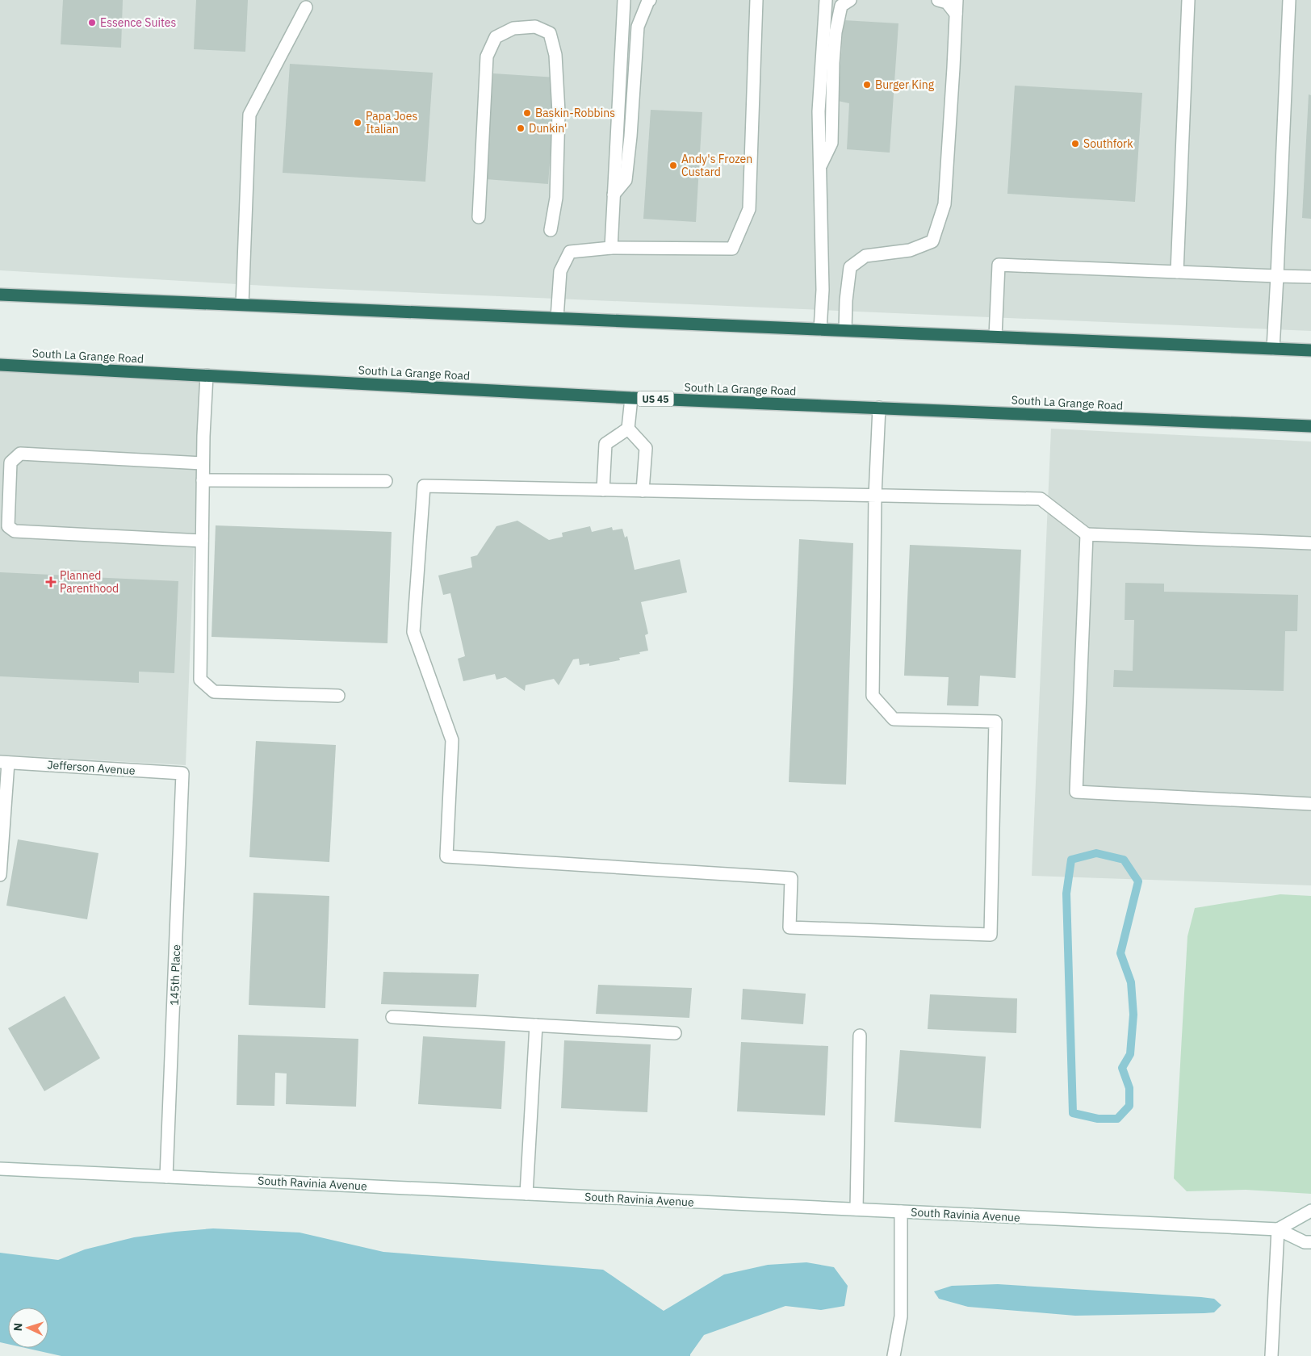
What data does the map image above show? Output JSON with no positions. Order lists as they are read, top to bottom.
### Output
{
  "streets": {
    "highway": ["South La Grange Road", "US 45"],
    "street": ["Jefferson Avenue", "145th Place", "South Ravinia Avenue"]
  },
  "crossings": [
    ["Jefferson Avenue", "145th Place"],
    ["145th Place", "South Ravinia Avenue"]
  ],
  "places": {
    "other": [
      "Essence Suites",
      "Burger King",
      "Baskin-Robbins",
      "Papa Joes Italian",
      "Dunkin'",
      "Southfork",
      "Andy's Frozen Custard"
    ],
    "health": ["Planned Parenthood"]
  },
  "north": "left"
}
